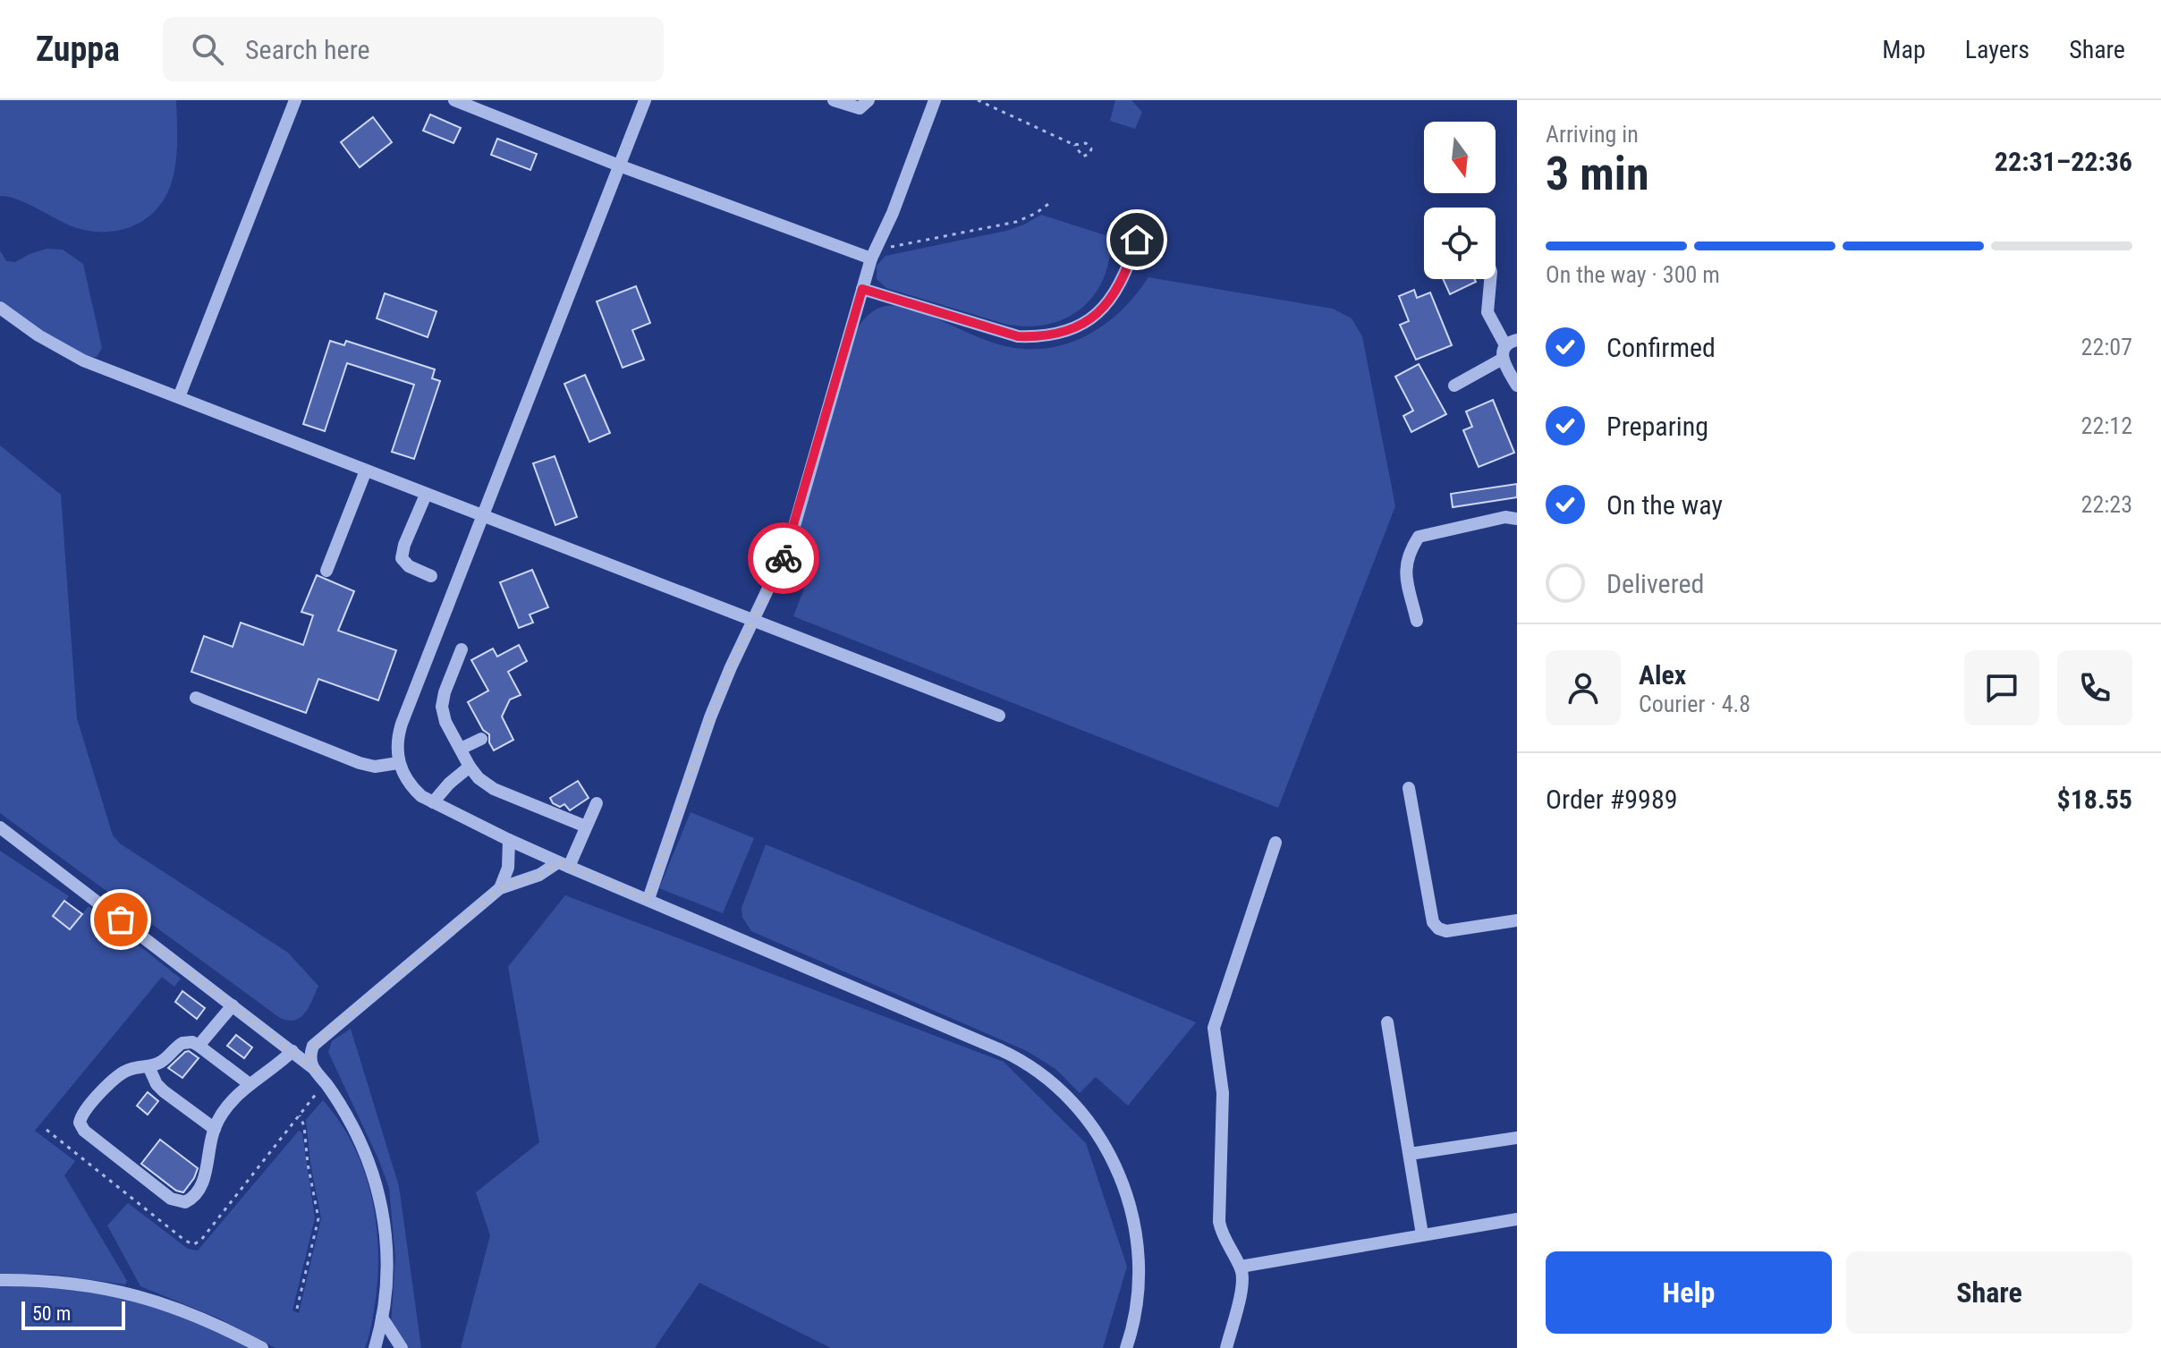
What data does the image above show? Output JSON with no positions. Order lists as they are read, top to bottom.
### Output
{
  "scale_bar": "50 m",
  "north": "bottom",
  "page": {
    "header": "Zuppa",
    "search": "Search here",
    "nav": ["Map", "Layers", "Share"],
    "heading": ["3 min", "Arriving in", "22:31–22:36"],
    "panel": [
      "Alex",
      "Courier · 4.8",
      "Order #9989",
      "$18.55"
    ],
    "bar": "On the way · 300 m",
    "list": [
      ["Confirmed", "22:07"],
      ["Preparing", "22:12"],
      ["On the way", "22:23"],
      "Delivered"
    ],
    "buttons": ["Help", "Share"],
    "scale": "50 m"
  }
}
